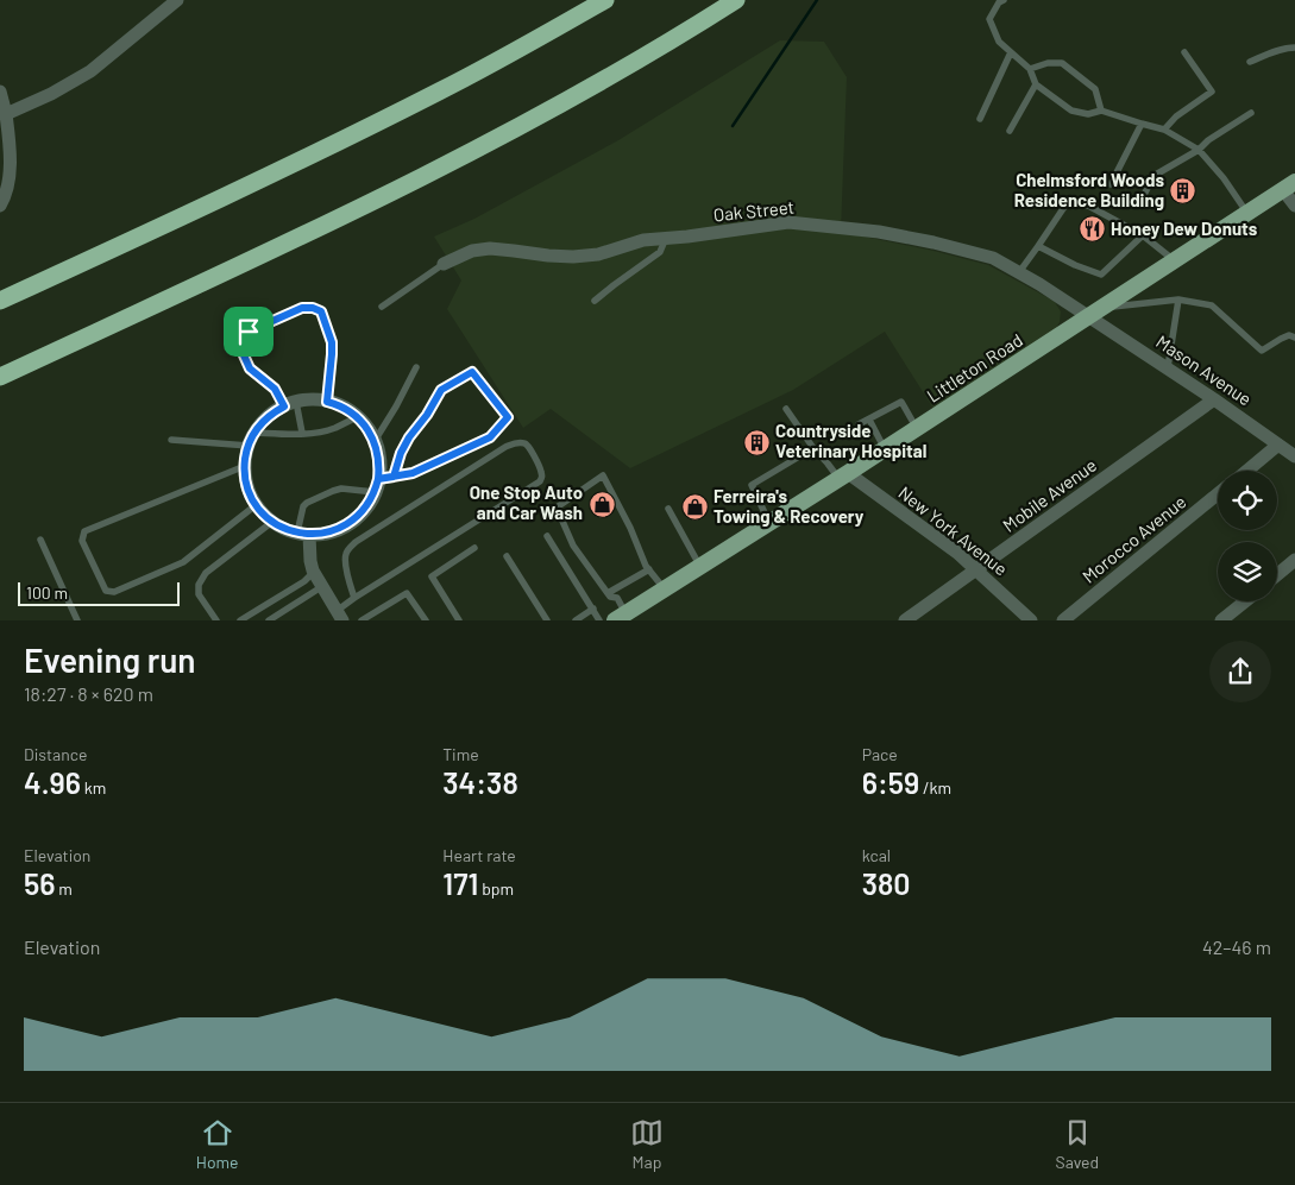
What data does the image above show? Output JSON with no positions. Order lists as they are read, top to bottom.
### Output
{
  "streets": {
    "main road": ["Littleton Road"],
    "street": [
      "Oak Street",
      "Mason Avenue",
      "Mobile Avenue",
      "New York Avenue",
      "Morocco Avenue"
    ]
  },
  "crossings": [
    ["Oak Street", "Littleton Road"],
    ["Oak Street", "Mason Avenue"],
    ["Littleton Road", "Mason Avenue"],
    ["Littleton Road", "New York Avenue"],
    ["Mason Avenue", "Mobile Avenue"],
    ["Mobile Avenue", "New York Avenue"]
  ],
  "places": {
    "building": ["Chelmsford Woods Residence Building", "Countryside Veterinary Hospital"],
    "restaurant": ["Honey Dew Donuts"],
    "shop": ["One Stop Auto and Car Wash", "Ferreira's Towing & Recovery"]
  },
  "scale_bar": "100 m",
  "page": {
    "scale": "100 m",
    "heading": ["Evening run", "18:27 · 8 × 620 m"],
    "stats": [
      ["Distance", "4.96 km"],
      ["Time", "34:38"],
      ["Pace", "6:59 /km"],
      ["Elevation", "56 m"],
      ["Heart rate", "171 bpm"],
      ["kcal", "380"]
    ],
    "chart": ["Elevation", "42–46 m"],
    "tabs": ["Home", "Map", "Saved"]
  }
}
